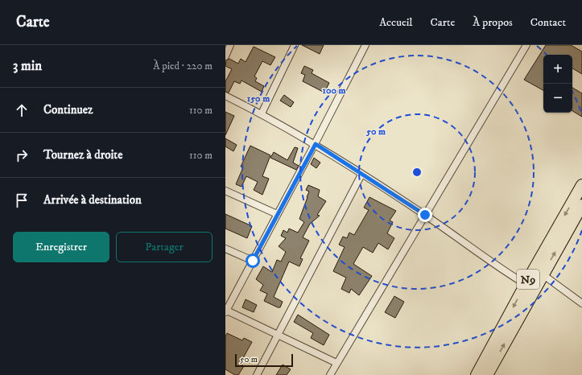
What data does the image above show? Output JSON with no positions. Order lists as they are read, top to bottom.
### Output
{
  "streets": {
    "highway": ["N9"]
  },
  "scale_bar": "50 m",
  "page": {
    "header": "Carte",
    "nav": [
      "Accueil",
      "Carte",
      "À propos",
      "Contact"
    ],
    "heading": ["3 min", "À pied · 220 m"],
    "map_buttons": ["+", "−"],
    "list": [
      ["Continuez", "110 m"],
      ["Tournez à droite", "110 m"],
      "Arrivée à destination"
    ],
    "buttons": ["Enregistrer", "Partager"],
    "scale": "50 m"
  },
  "rings": ["100 m", "150 m", "50 m"]
}
